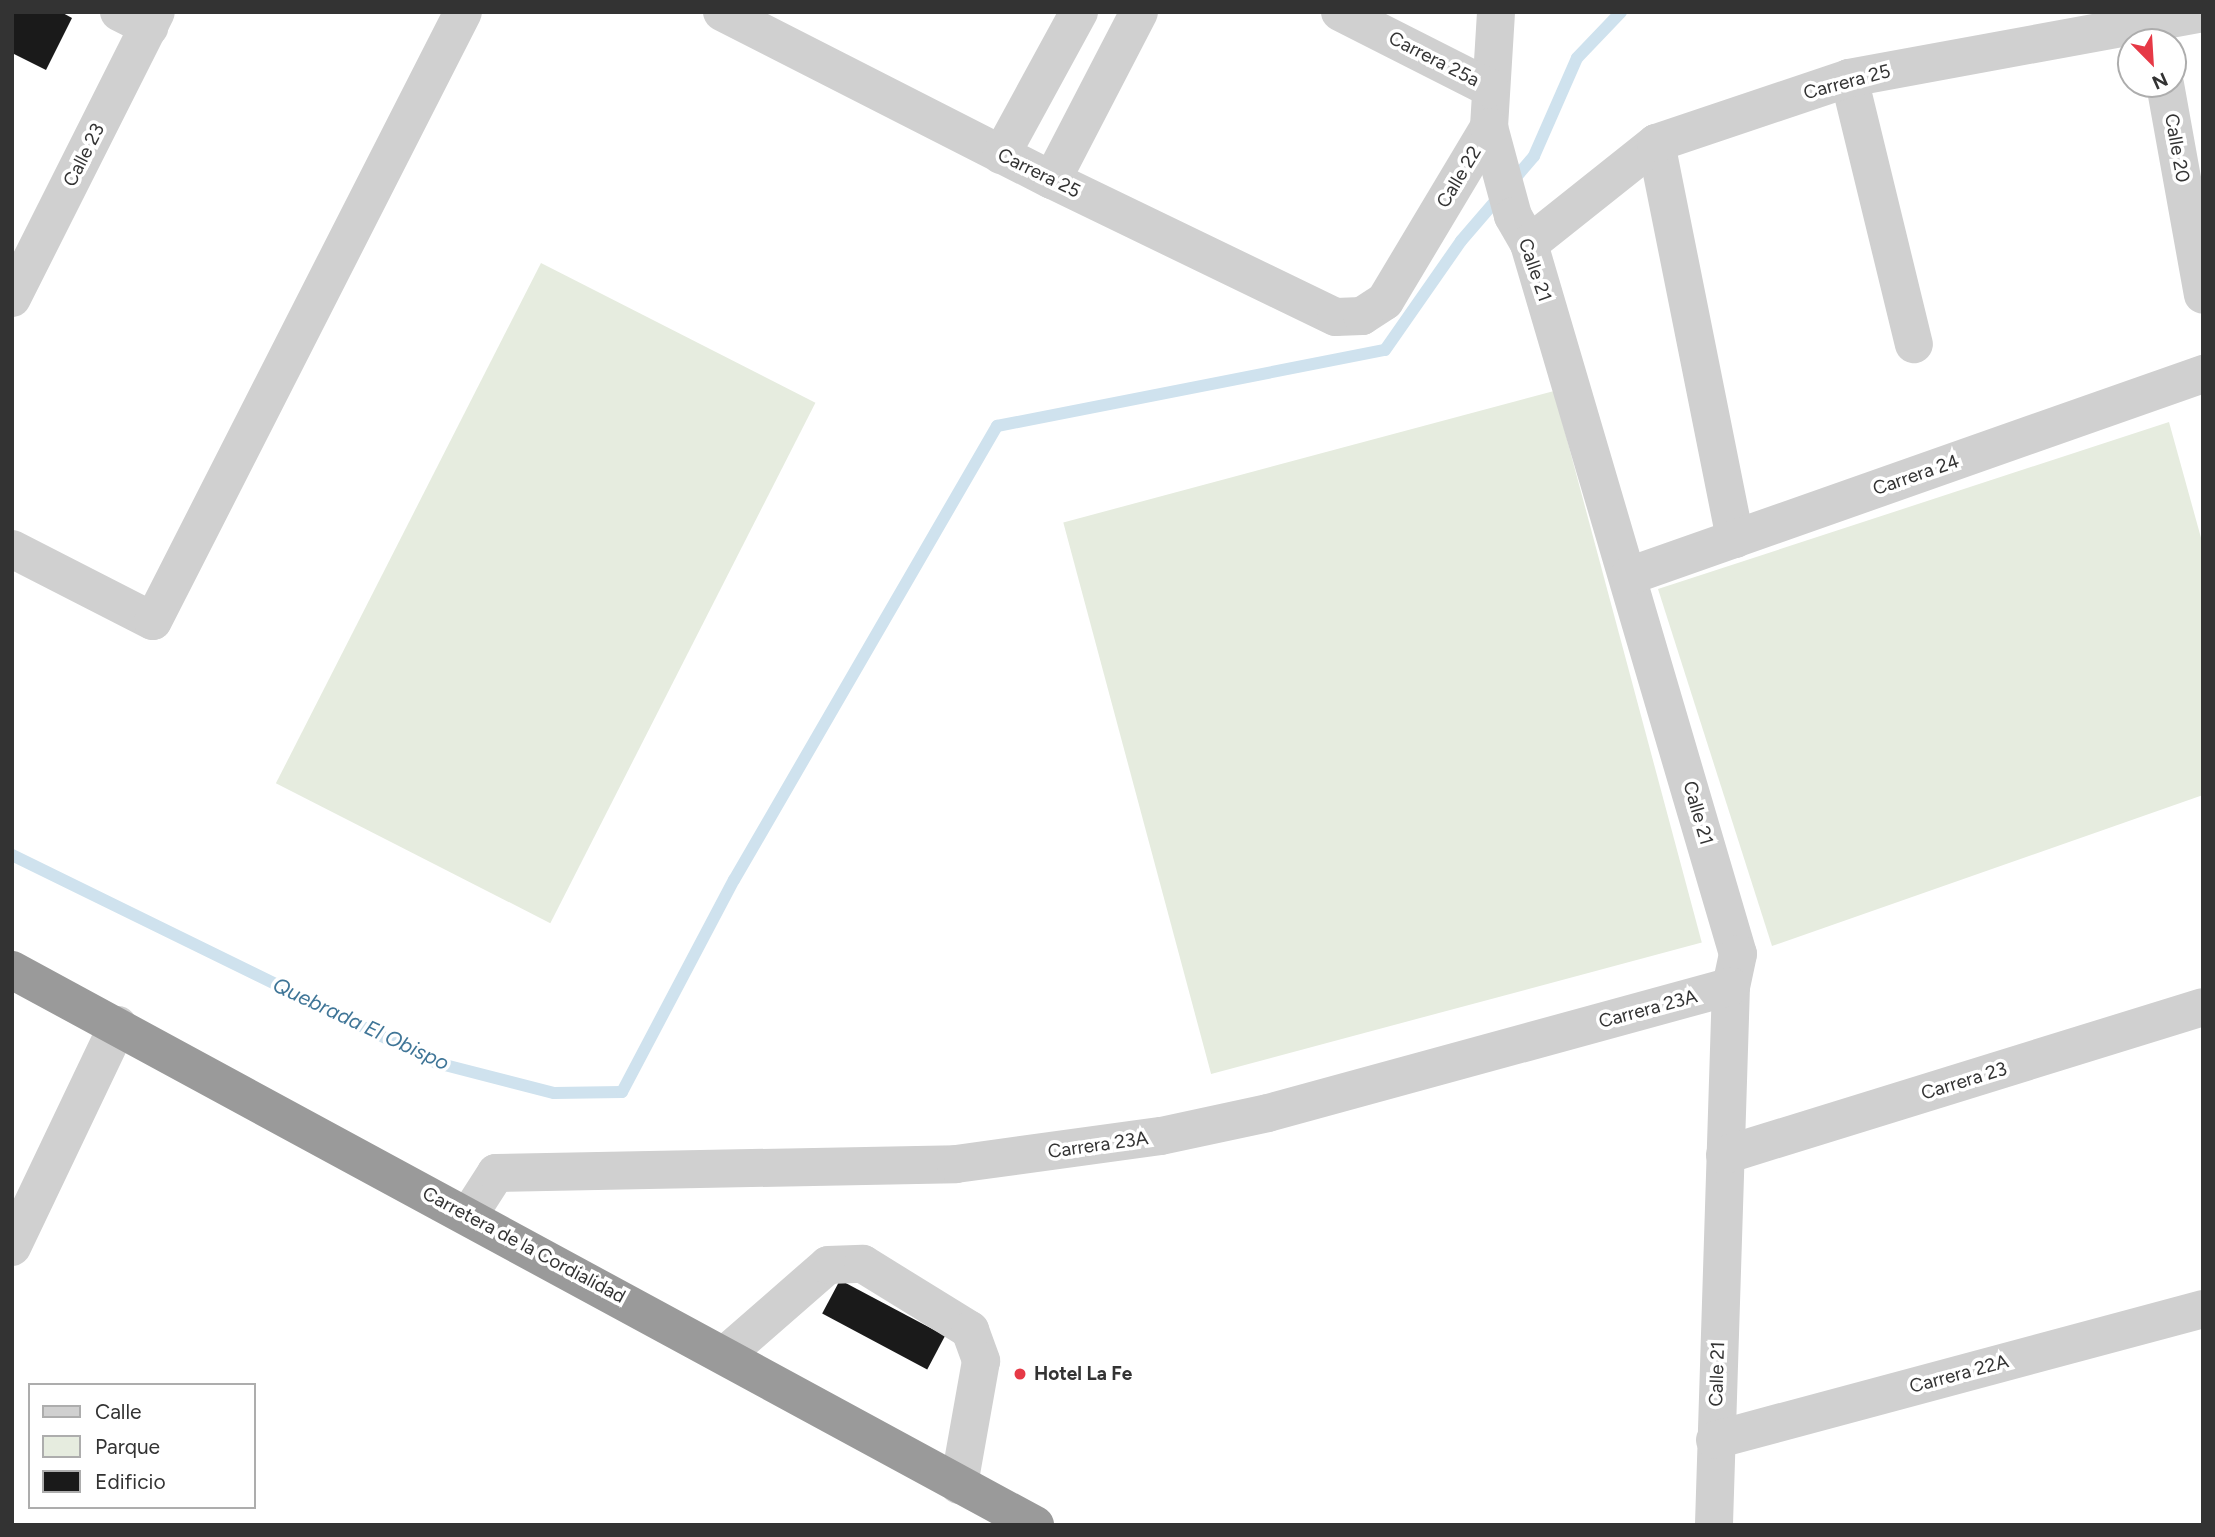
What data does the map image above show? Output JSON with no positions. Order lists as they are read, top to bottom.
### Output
{
  "streets": {
    "highway": ["Carretera de la Cordialidad"],
    "street": [
      "Carrera 25a",
      "Carrera 25",
      "Calle 20",
      "Calle 23",
      "Calle 22",
      "Calle 21",
      "Carrera 24",
      "Carrera 23A",
      "Carrera 23",
      "Carrera 22A"
    ]
  },
  "crossings": [
    ["Carrera 25a", "Calle 22"],
    ["Carrera 25", "Calle 22"],
    ["Carrera 25", "Calle 21"],
    ["Calle 22", "Calle 21"],
    ["Calle 21", "Carrera 24"],
    ["Calle 21", "Carrera 23A"],
    ["Calle 21", "Carrera 23"],
    ["Calle 21", "Carrera 22A"],
    ["Carrera 23A", "Carretera de la Cordialidad"]
  ],
  "water": ["Quebrada El Obispo"],
  "places": ["Hotel La Fe"],
  "legend": ["Calle", "Parque", "Edificio"],
  "north": "bottom right"
}
